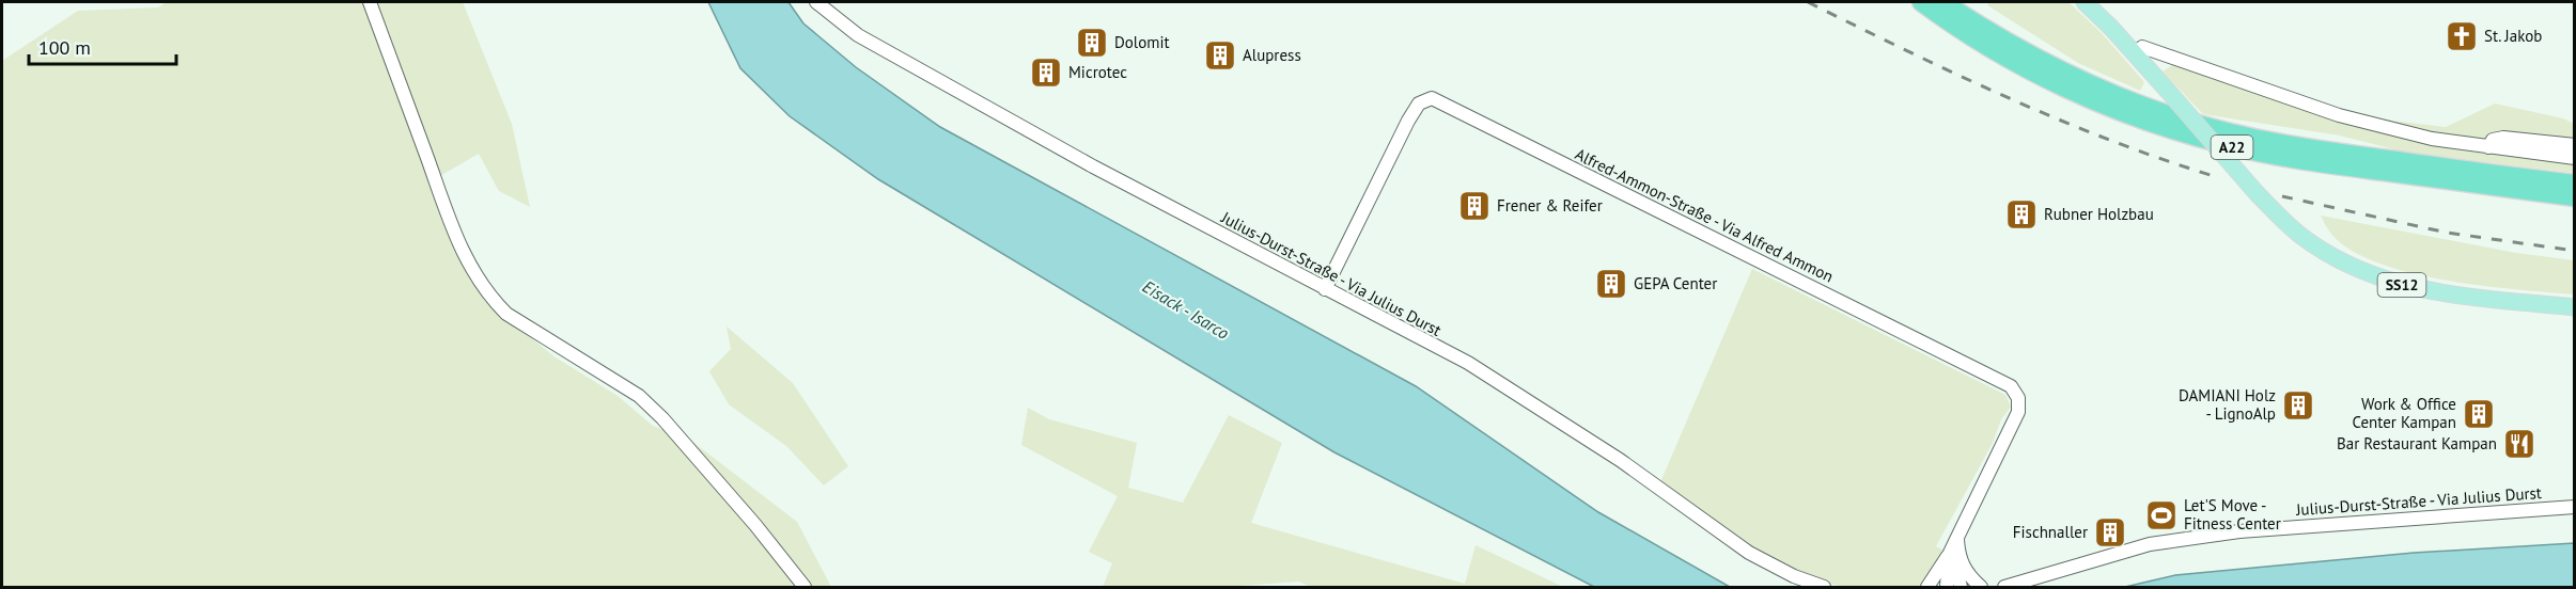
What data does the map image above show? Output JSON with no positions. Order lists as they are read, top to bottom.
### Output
{
  "streets": {
    "highway": ["A22"],
    "main road": ["SS12"],
    "street": ["Alfred-Ammon-Straße - Via Alfred Ammon", "Julius-Durst-Straße - Via Julius Durst"]
  },
  "crossings": [
    ["Alfred-Ammon-Straße - Via Alfred Ammon", "Julius-Durst-Straße - Via Julius Durst"]
  ],
  "water": ["Eisack - Isarco"],
  "places": {
    "church": ["St. Jakob"],
    "building": [
      "Dolomit",
      "Alupress",
      "Microtec",
      "Frener & Reifer",
      "Rubner Holzbau",
      "GEPA Center",
      "DAMIANI Holz - LignoAlp",
      "Work & Office Center Kampan",
      "Fischnaller"
    ],
    "restaurant": ["Bar Restaurant Kampan"],
    "sports": ["Let'S Move - Fitness Center"]
  },
  "scale_bar": "100 m"
}
